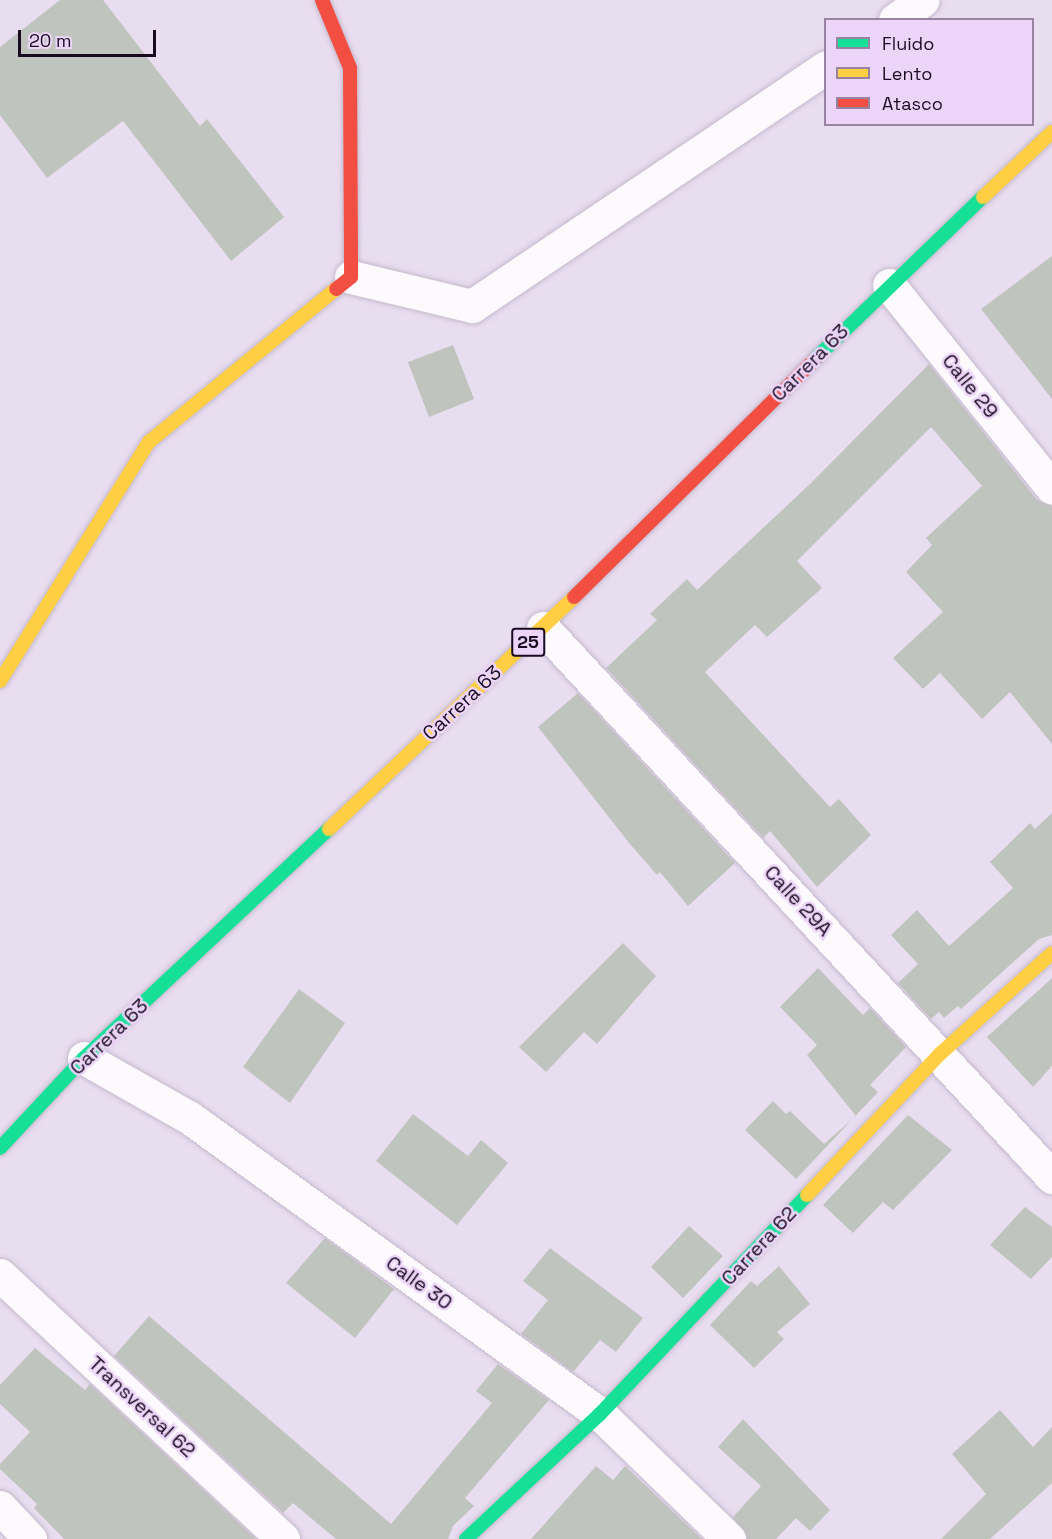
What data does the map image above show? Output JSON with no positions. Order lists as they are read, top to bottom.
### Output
{
  "streets": {
    "street": [
      "Carrera 63",
      "Calle 29",
      "25",
      "Calle 29A",
      "Carrera 62",
      "Calle 30",
      "Transversal 62"
    ]
  },
  "crossings": [
    ["Carrera 63", "Calle 29"],
    ["Carrera 63", "Calle 29A"],
    ["Carrera 63", "Calle 30"],
    ["Calle 29A", "Carrera 62"],
    ["Carrera 62", "Calle 30"]
  ],
  "legend": ["Fluido", "Lento", "Atasco"],
  "scale_bar": "20 m"
}
